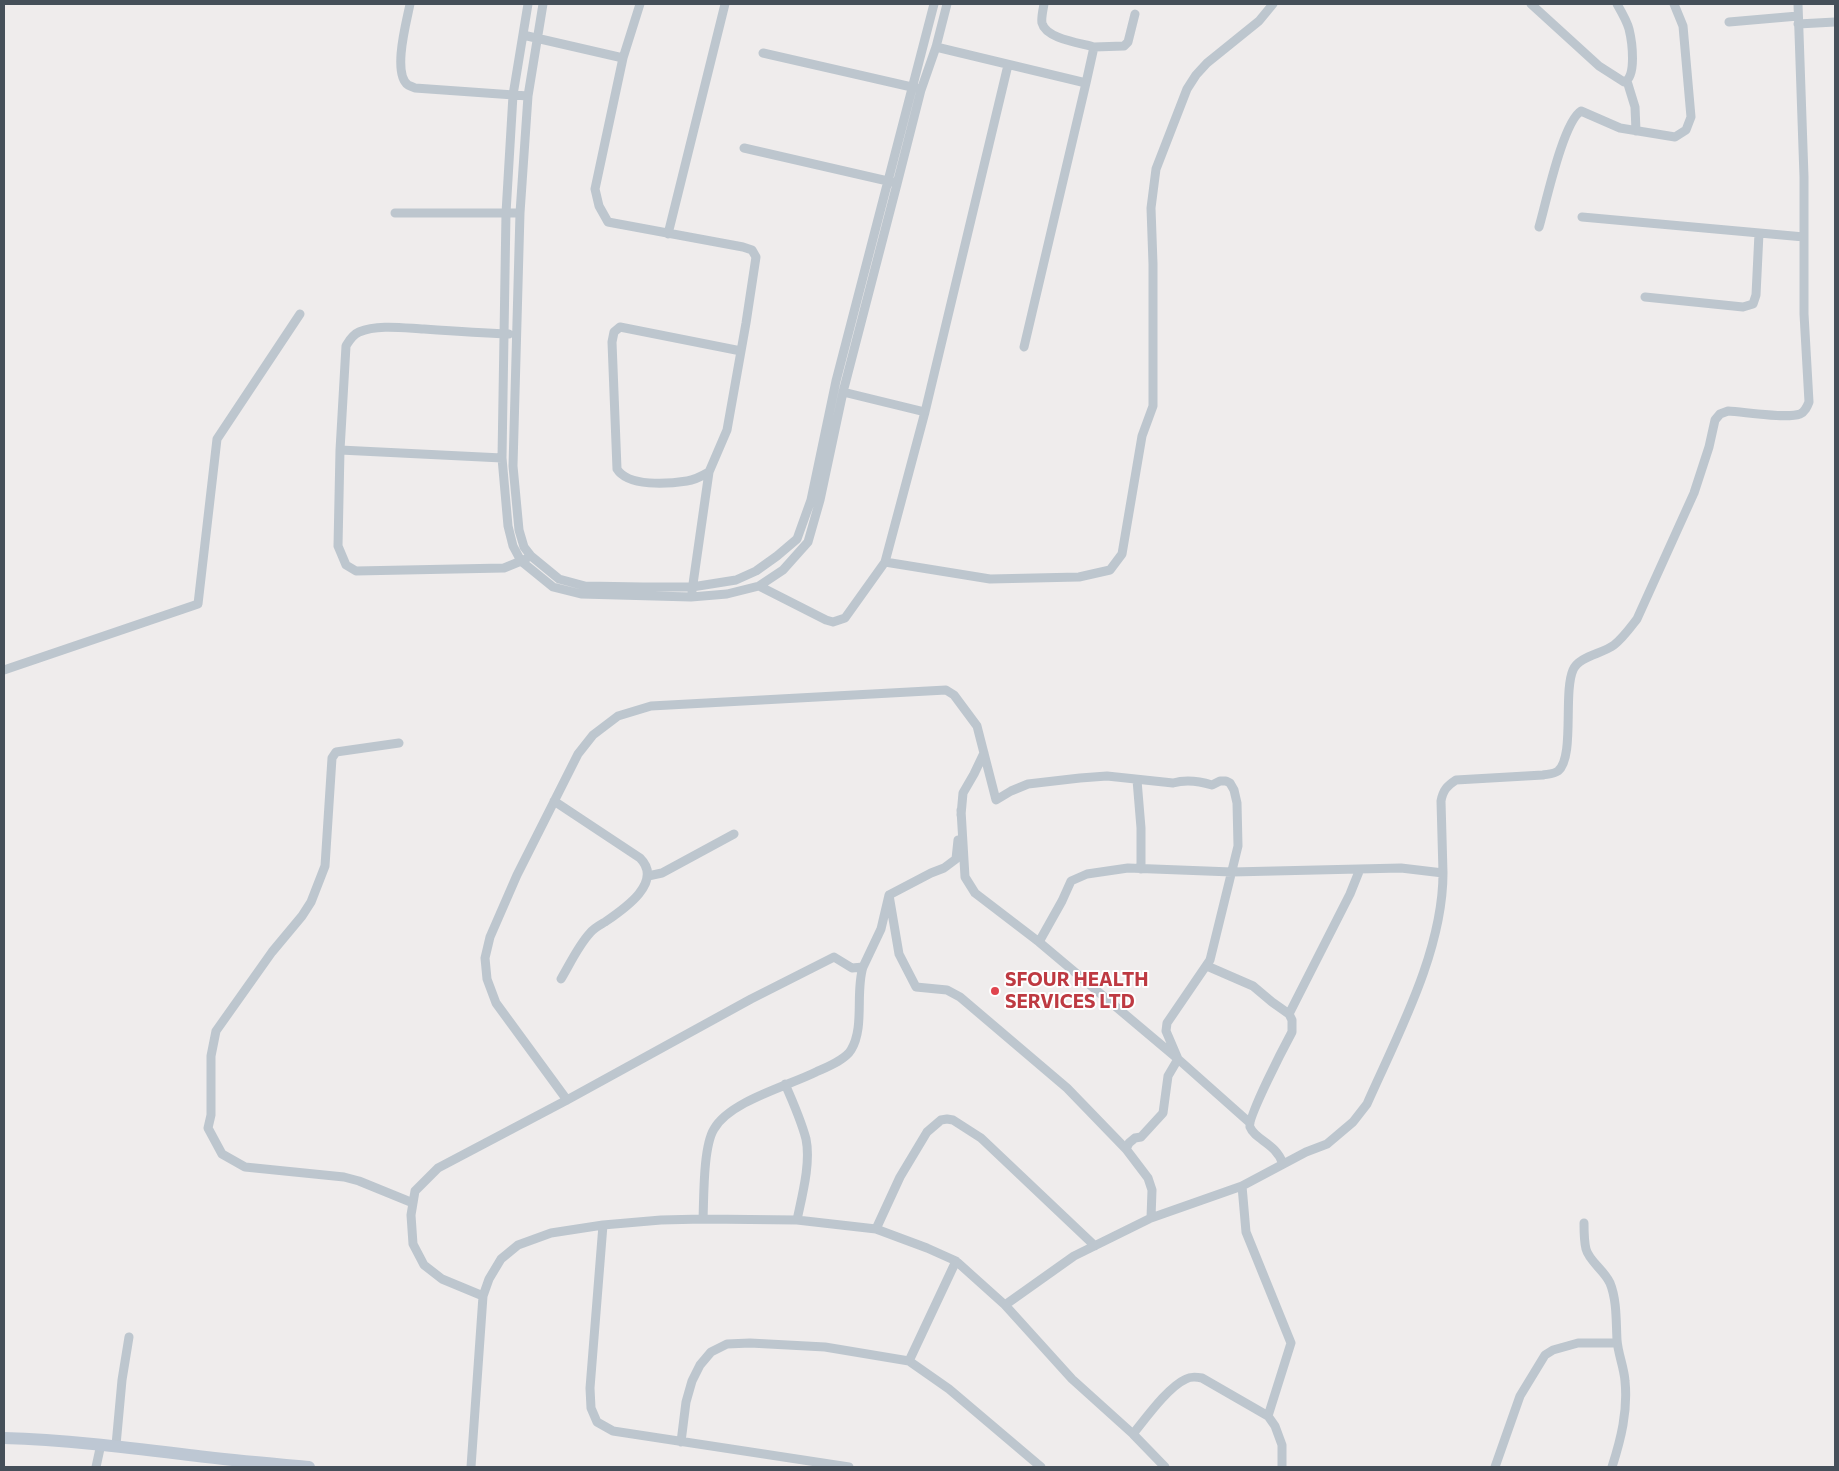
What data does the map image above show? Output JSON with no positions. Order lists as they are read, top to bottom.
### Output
{
  "places": ["SFOUR HEALTH SERVICES LTD"]
}
